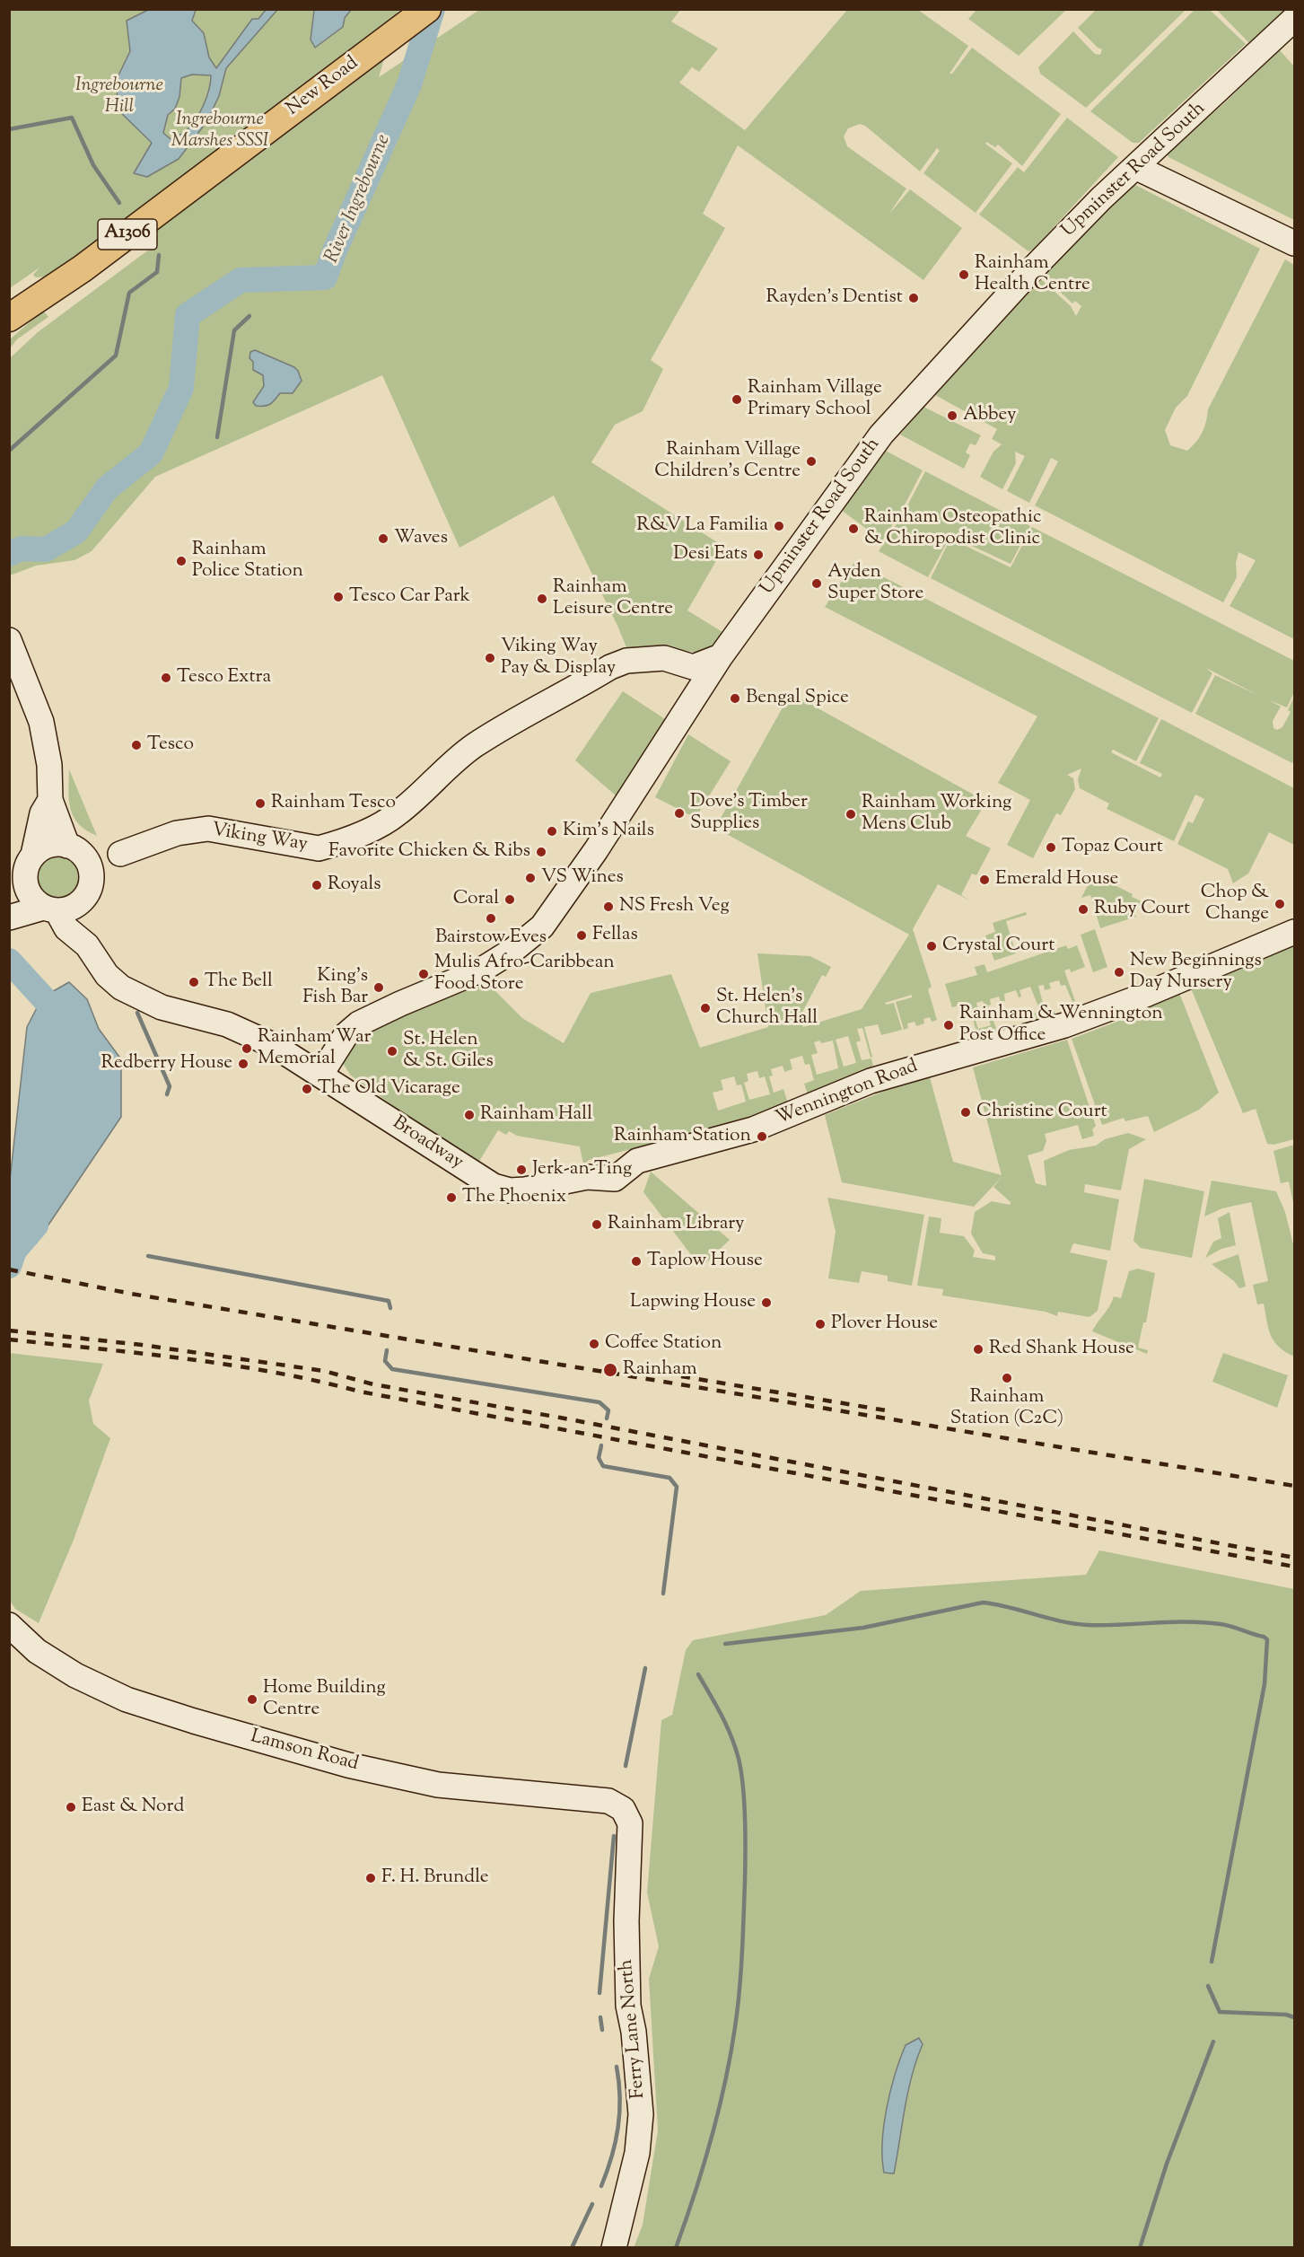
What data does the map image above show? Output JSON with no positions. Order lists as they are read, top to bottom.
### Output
{
  "streets": {
    "main road": ["New Road", "A1306"],
    "street": [
      "Upminster Road South",
      "Viking Way",
      "Wennington Road",
      "Broadway",
      "Lamson Road",
      "Ferry Lane North"
    ]
  },
  "crossings": [
    ["Upminster Road South", "Viking Way"],
    ["Wennington Road", "Broadway"],
    ["Lamson Road", "Ferry Lane North"]
  ],
  "water": ["River Ingrebourne"],
  "parks": ["Ingrebourne Hill", "Ingrebourne Marshes SSSI"],
  "places": [
    "Rainham Health Centre",
    "Rayden's Dentist",
    "Rainham Village Primary School",
    "Abbey",
    "Rainham Village Children's Centre",
    "R&V La Familia",
    "Rainham Osteopathic & Chiropodist Clinic",
    "Waves",
    "Desi Eats",
    "Rainham Police Station",
    "Ayden Super Store",
    "Tesco Car Park",
    "Rainham Leisure Centre",
    "Viking Way Pay & Display",
    "Tesco Extra",
    "Bengal Spice",
    "Tesco",
    "Rainham Tesco",
    "Dove's Timber Supplies",
    "Rainham Working Mens Club",
    "Kim's Nails",
    "Topaz Court",
    "Favorite Chicken & Ribs",
    "VS Wines",
    "Emerald House",
    "Royals",
    "Coral",
    "Chop & Change",
    "NS Fresh Veg",
    "Ruby Court",
    "Bairstow Eves",
    "Fellas",
    "Crystal Court",
    "New Beginnings Day Nursery",
    "Mulis Afro-Caribbean Food Store",
    "The Bell",
    "King's Fish Bar",
    "St. Helen's Church Hall",
    "Rainham & Wennington Post Office",
    "Rainham War Memorial",
    "St. Helen & St. Giles",
    "Redberry House",
    "The Old Vicarage",
    "Christine Court",
    "Rainham Hall",
    "Rainham Station",
    "Jerk-an-Ting",
    "The Phoenix",
    "Rainham Library",
    "Taplow House",
    "Lapwing House",
    "Plover House",
    "Coffee Station",
    "Red Shank House",
    "Rainham",
    "Rainham Station (C2C)",
    "Home Building Centre",
    "East & Nord",
    "F. H. Brundle"
  ]
}
